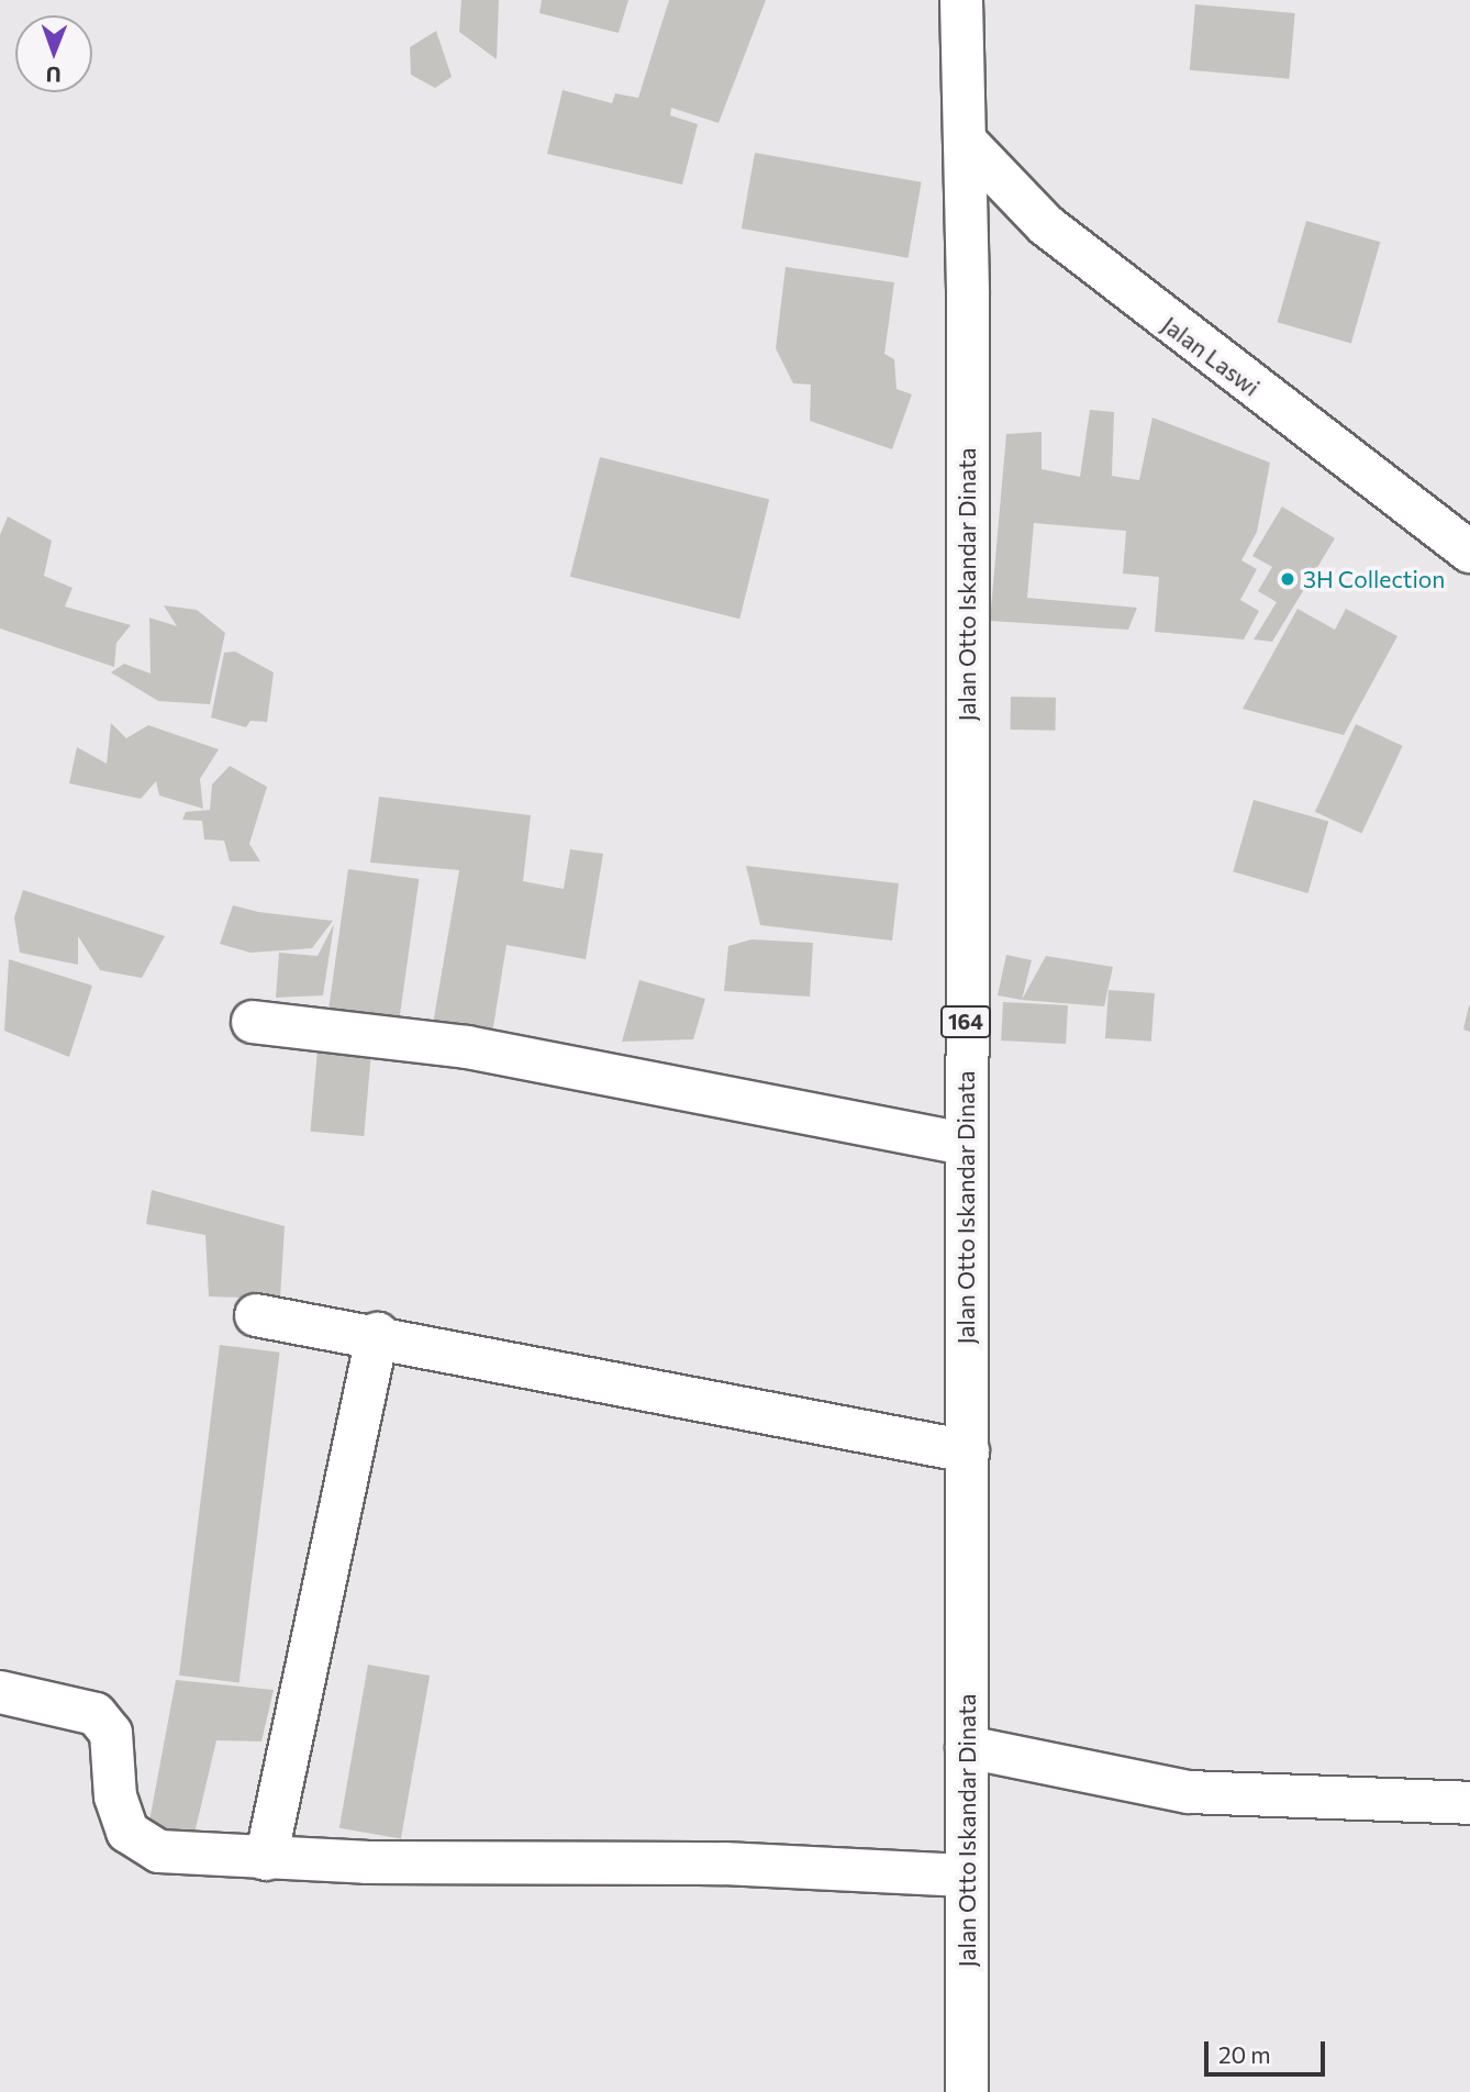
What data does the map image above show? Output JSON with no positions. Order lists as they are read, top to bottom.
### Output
{
  "streets": {
    "street": ["Jalan Laswi", "Jalan Otto Iskandar Dinata", "164"]
  },
  "crossings": [
    ["Jalan Laswi", "Jalan Otto Iskandar Dinata"]
  ],
  "places": ["3H Collection"],
  "scale_bar": "20 m",
  "north": "bottom"
}
